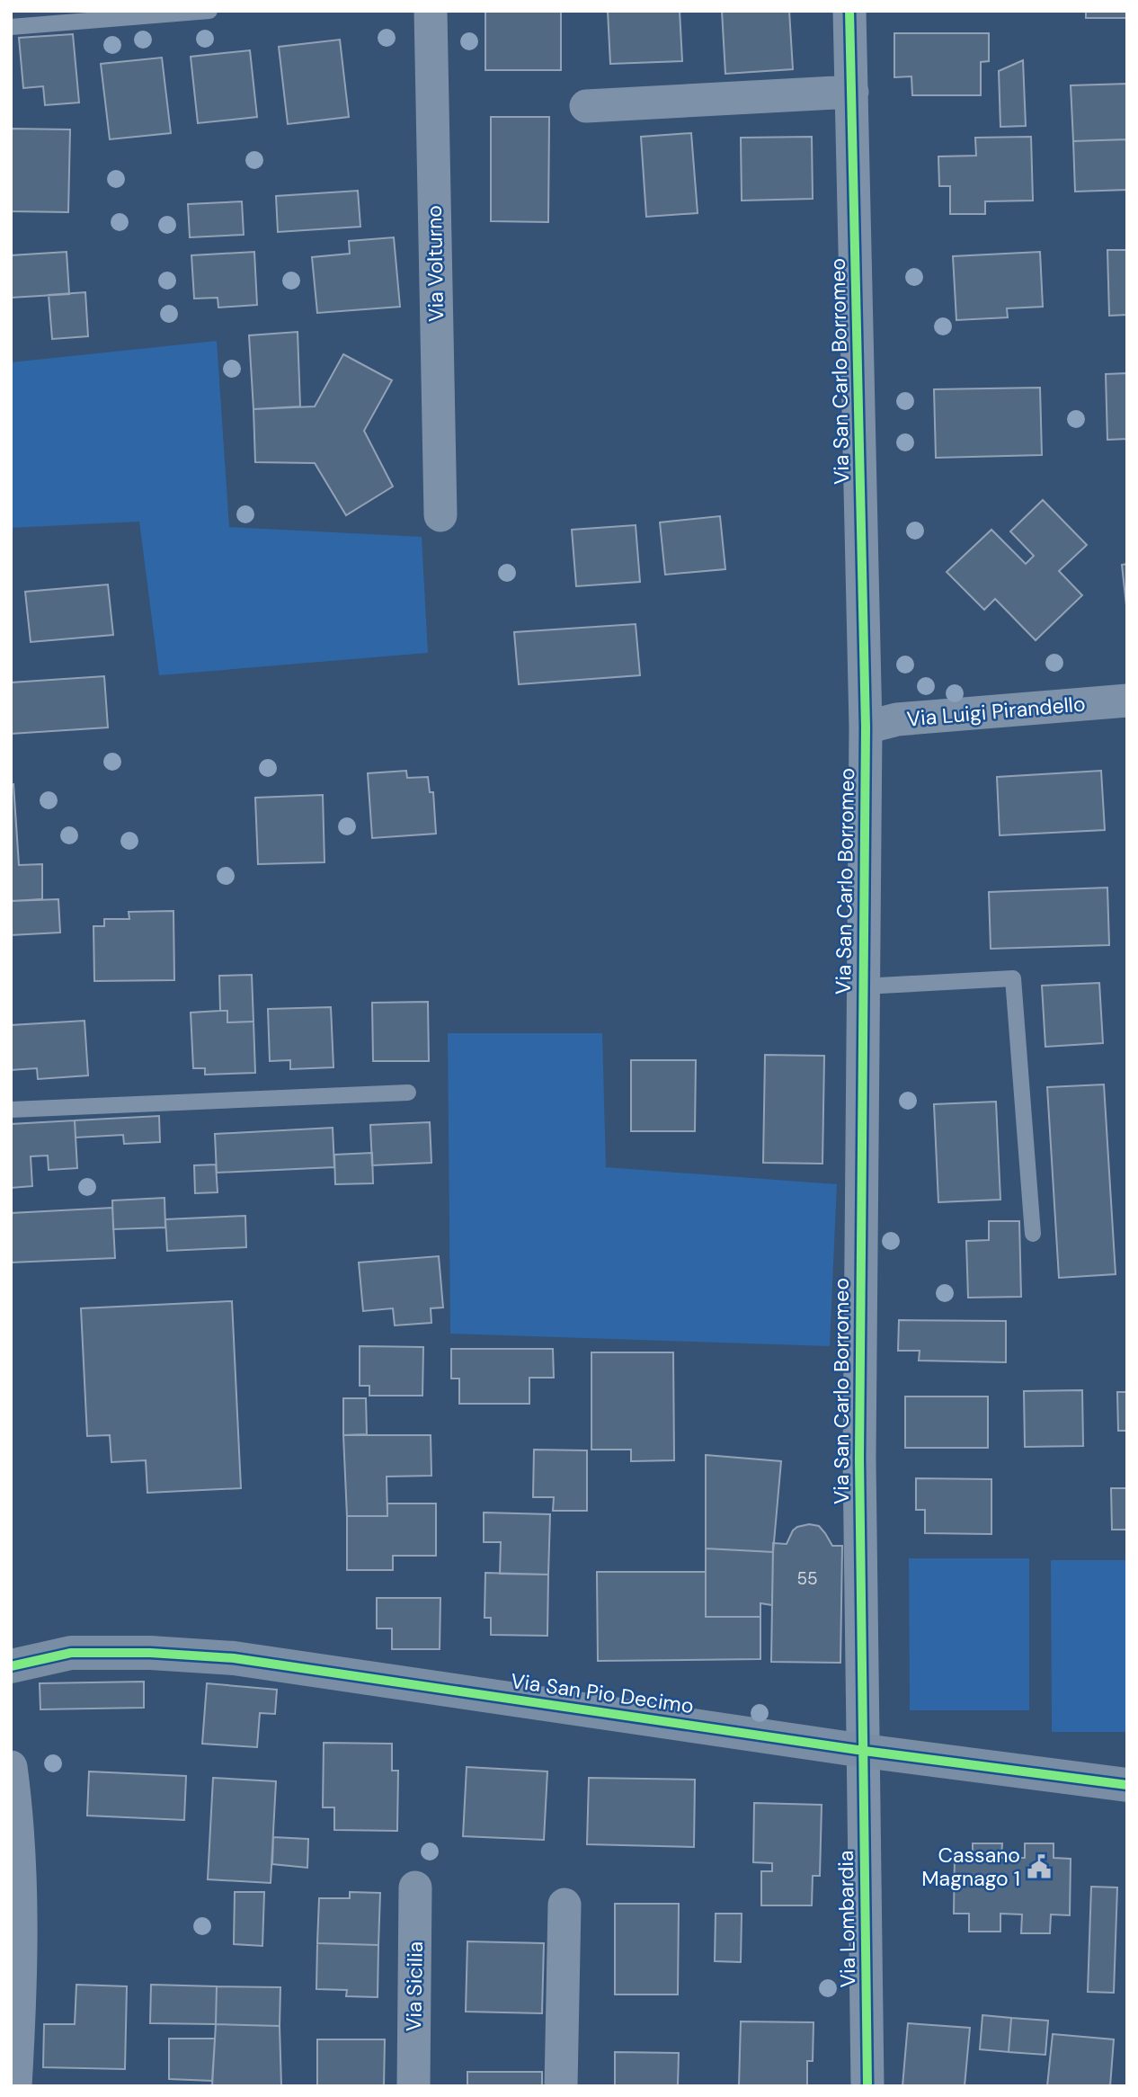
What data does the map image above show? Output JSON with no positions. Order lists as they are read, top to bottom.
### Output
{
  "streets": {
    "street": [
      "Via Volturno",
      "Via San Carlo Borromeo",
      "Via Luigi Pirandello",
      "Via San Pio Decimo",
      "Via Lombardia",
      "Via Sicilia"
    ]
  },
  "crossings": [
    ["Via San Carlo Borromeo", "Via Luigi Pirandello"],
    ["Via San Carlo Borromeo", "Via San Pio Decimo"],
    ["Via San Carlo Borromeo", "Via Lombardia"],
    ["Via San Pio Decimo", "Via Lombardia"]
  ],
  "places": {
    "public building": ["Cassano Magnago 1"]
  },
  "house_numbers": ["55"]
}
